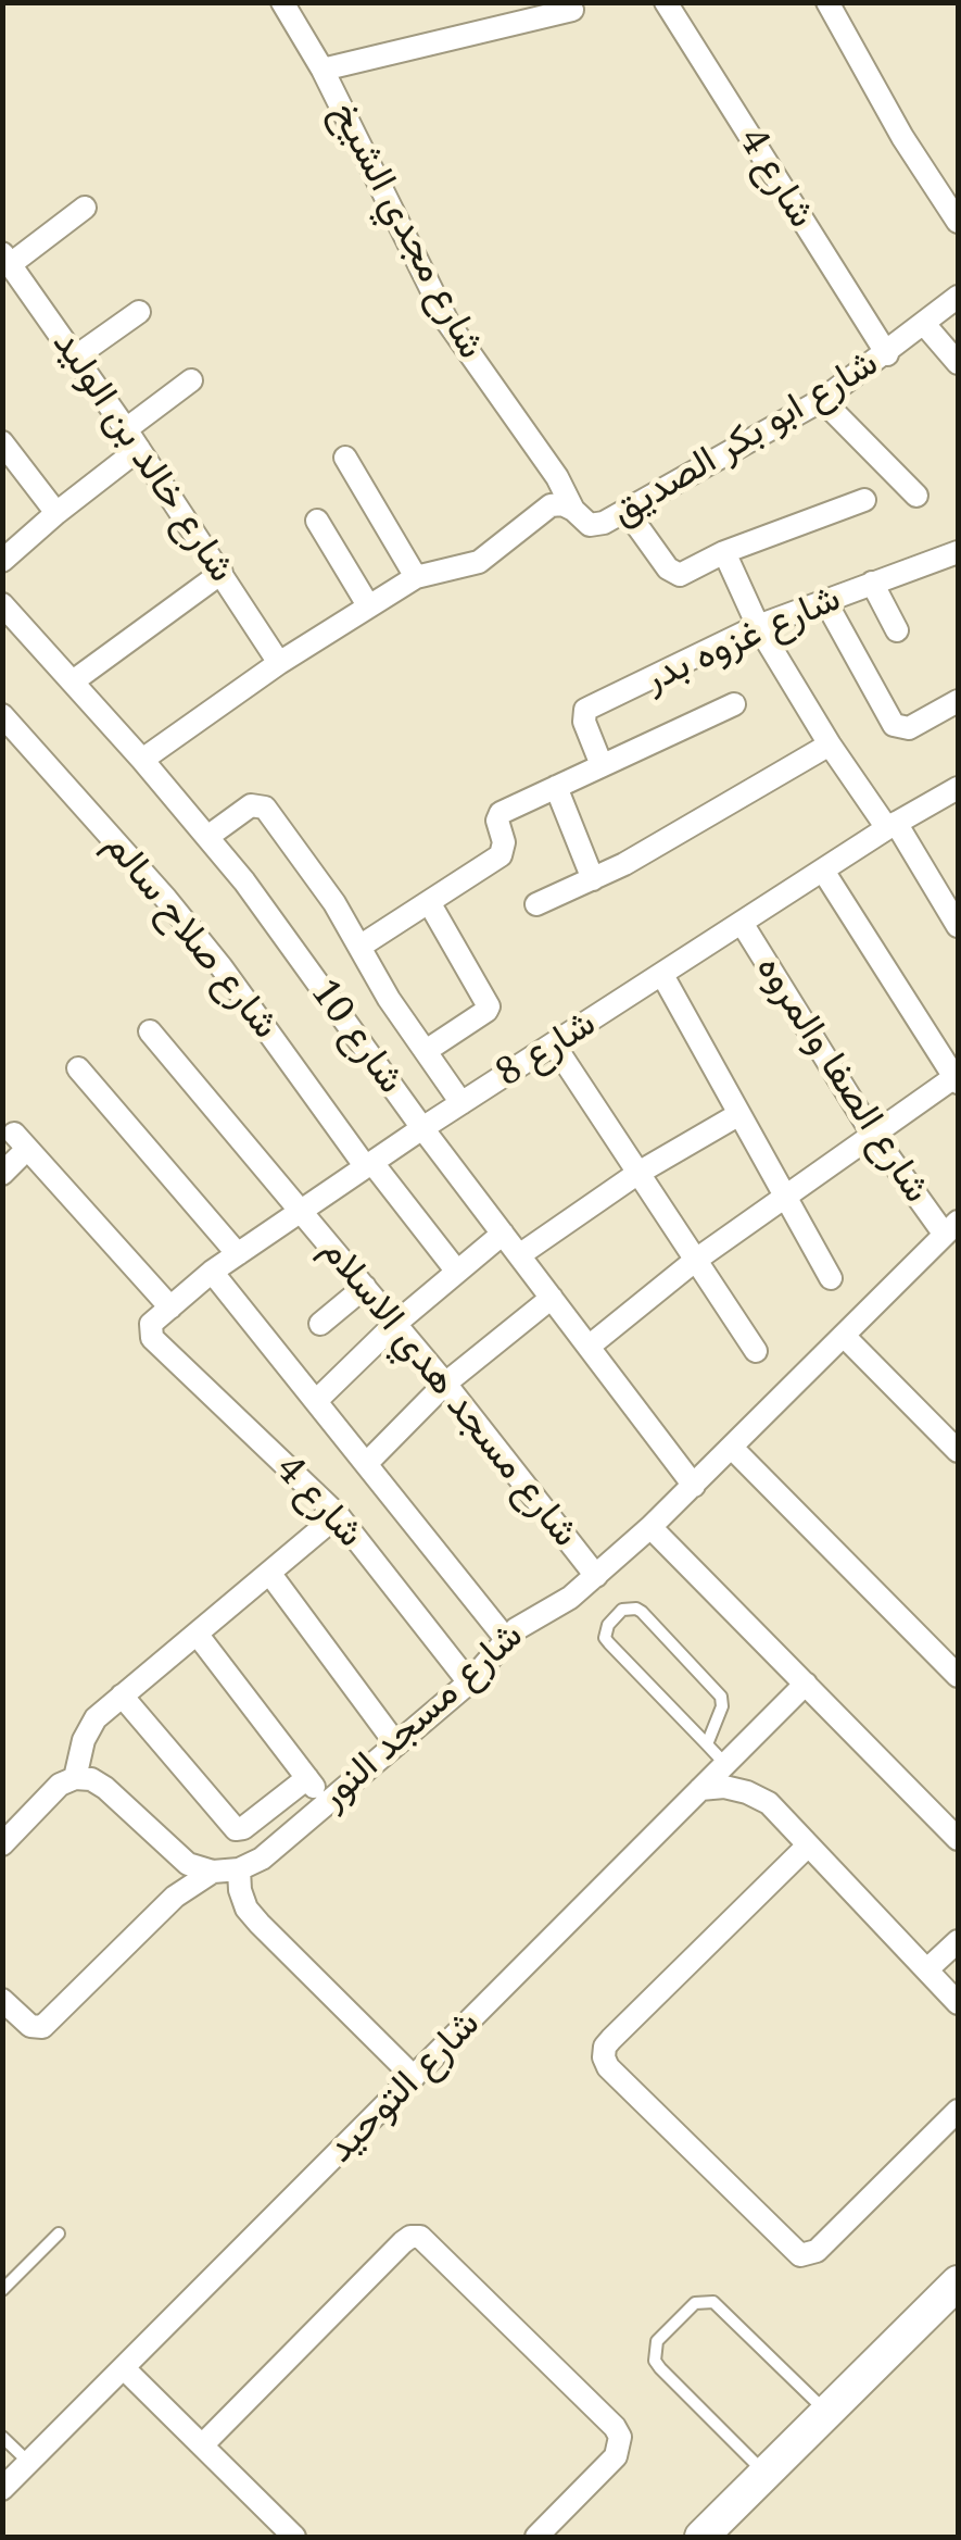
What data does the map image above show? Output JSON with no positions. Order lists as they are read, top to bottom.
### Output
{
  "streets": {
    "street": [
      "شارع 4",
      "شارع مجدي الشيخ",
      "شارع ابو بكر الصديق",
      "شارع خالد بن الوليد",
      "شارع غزوه بدر",
      "شارع صلاح سالم",
      "شارع 10",
      "شارع 8",
      "شارع الصفا والمروه",
      "شارع مسجد هدي الاسلام",
      "شارع مسجد النور",
      "شارع التوحيد"
    ]
  },
  "crossings": [
    ["شارع 4", "شارع ابو بكر الصديق"],
    ["شارع 4", "شارع 8"],
    ["شارع 4", "شارع مسجد النور"],
    ["شارع مجدي الشيخ", "شارع ابو بكر الصديق"],
    ["شارع ابو بكر الصديق", "شارع خالد بن الوليد"],
    ["شارع ابو بكر الصديق", "شارع 10"],
    ["شارع صلاح سالم", "شارع 8"],
    ["شارع 10", "شارع 8"],
    ["شارع 10", "شارع مسجد النور"],
    ["شارع 8", "شارع الصفا والمروه"],
    ["شارع 8", "شارع مسجد هدي الاسلام"],
    ["شارع الصفا والمروه", "شارع مسجد النور"],
    ["شارع مسجد هدي الاسلام", "شارع مسجد النور"]
  ]
}
